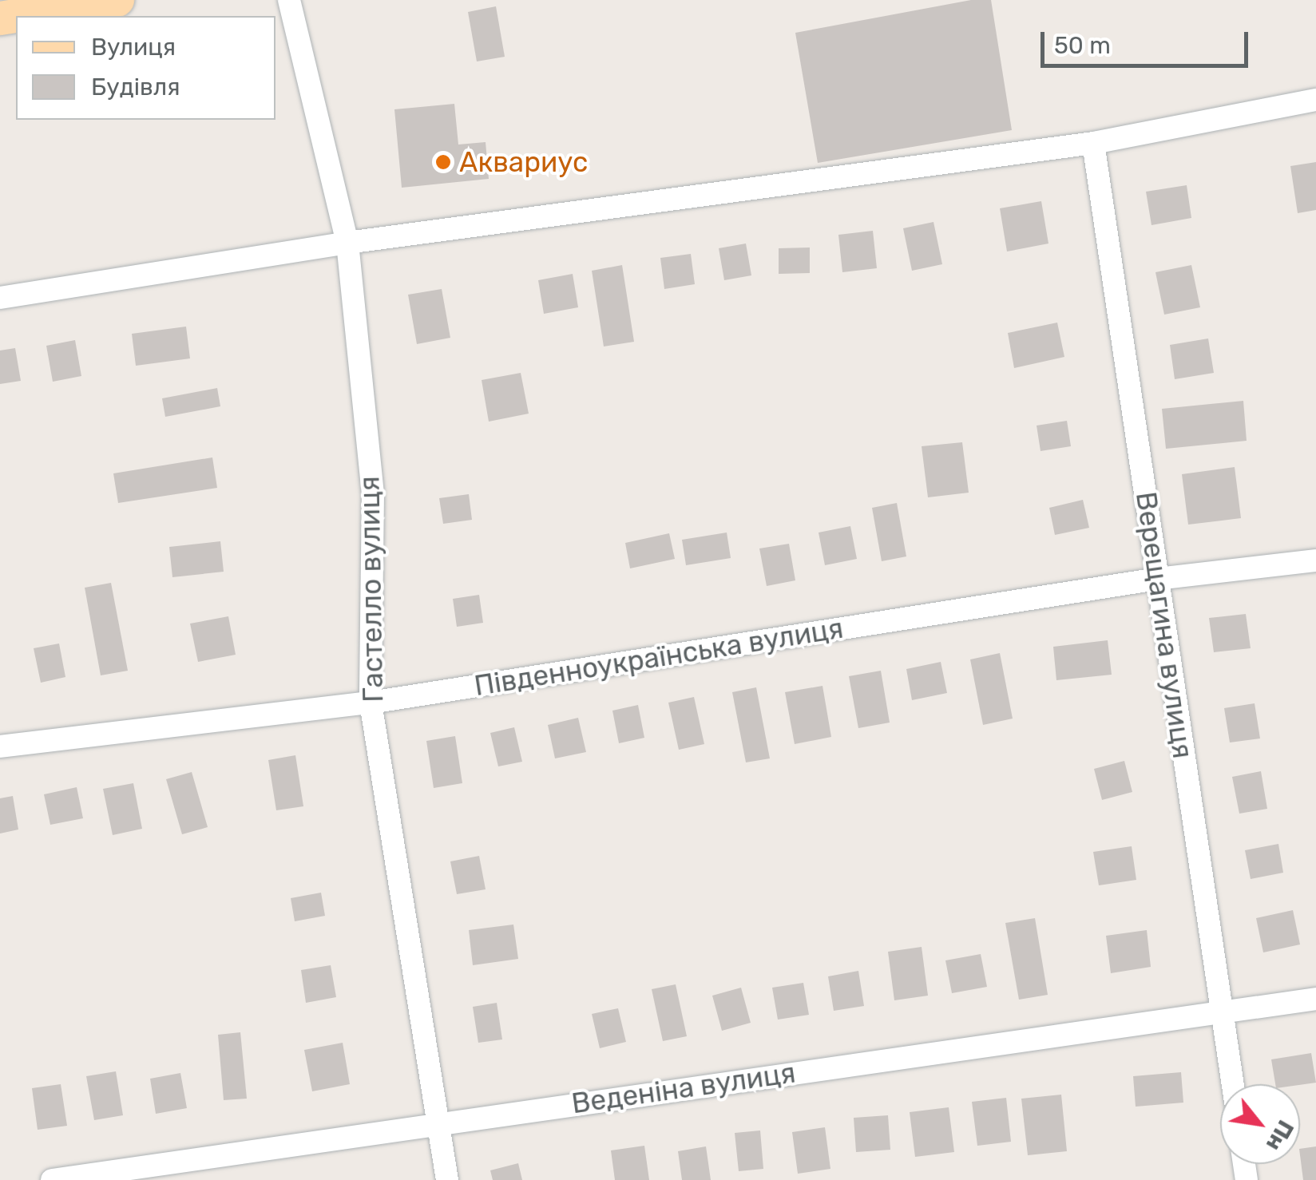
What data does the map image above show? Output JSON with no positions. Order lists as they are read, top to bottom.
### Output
{
  "streets": {
    "street": [
      "Гастелло вулиця",
      "Верещагина вулиця",
      "Південноукраїнська вулиця",
      "Веденіна вулиця"
    ]
  },
  "crossings": [
    ["Гастелло вулиця", "Південноукраїнська вулиця"],
    ["Гастелло вулиця", "Веденіна вулиця"],
    ["Верещагина вулиця", "Південноукраїнська вулиця"],
    ["Верещагина вулиця", "Веденіна вулиця"]
  ],
  "places": ["Аквариус"],
  "legend": ["Вулиця", "Будівля"],
  "scale_bar": "50 m",
  "north": "bottom right"
}
